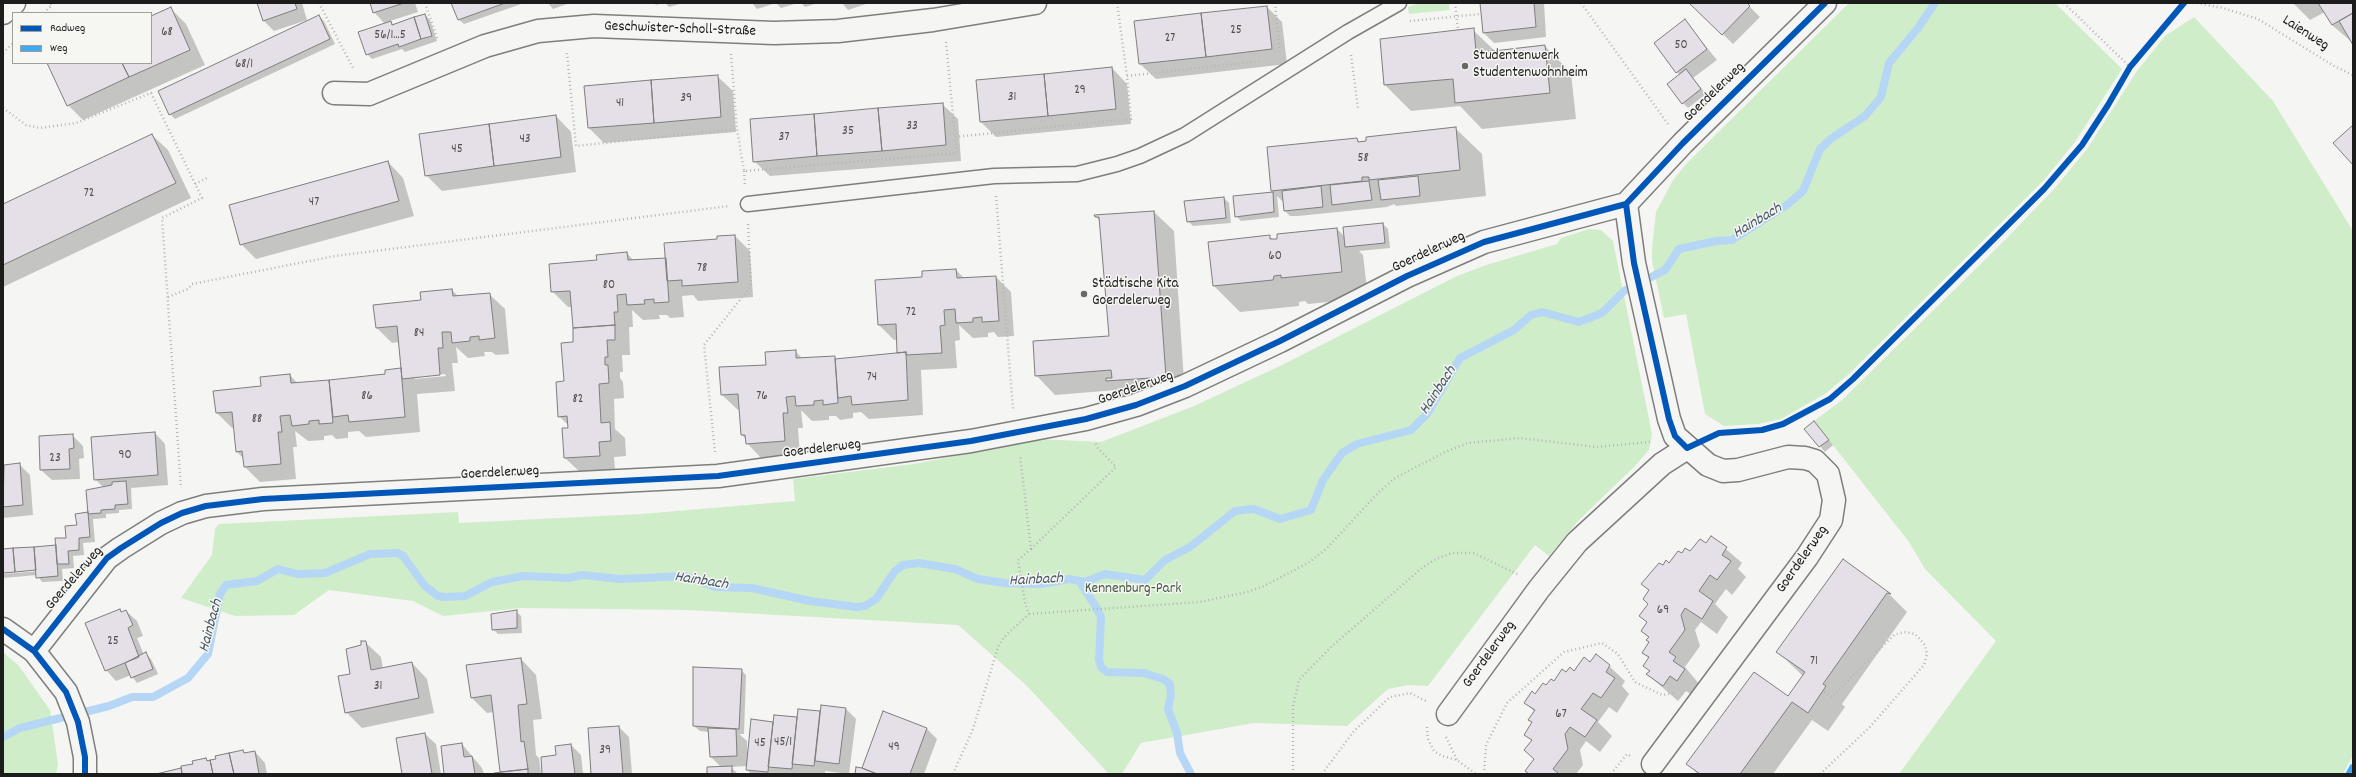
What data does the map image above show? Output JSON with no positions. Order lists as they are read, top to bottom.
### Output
{
  "streets": {
    "street": ["Geschwister-Scholl-Straße", "Goerdelerweg"],
    "path": ["Laienweg"]
  },
  "water": ["Hainbach"],
  "parks": ["Kennenburg-Park"],
  "places": ["Studentenwerk Studentenwohnheim", "Städtische Kita Goerdelerweg"],
  "house_numbers": [
    "25",
    "68",
    "56/1...5",
    "27",
    "50",
    "68/1",
    "29",
    "31",
    "39",
    "41",
    "33",
    "35",
    "37",
    "43",
    "45",
    "58",
    "72",
    "47",
    "60",
    "78",
    "80",
    "72",
    "84",
    "74",
    "86",
    "76",
    "82",
    "88",
    "90",
    "23",
    "69",
    "25",
    "71",
    "31",
    "67",
    "45/1",
    "45",
    "49",
    "39"
  ],
  "legend": ["Radweg", "Weg"]
}
